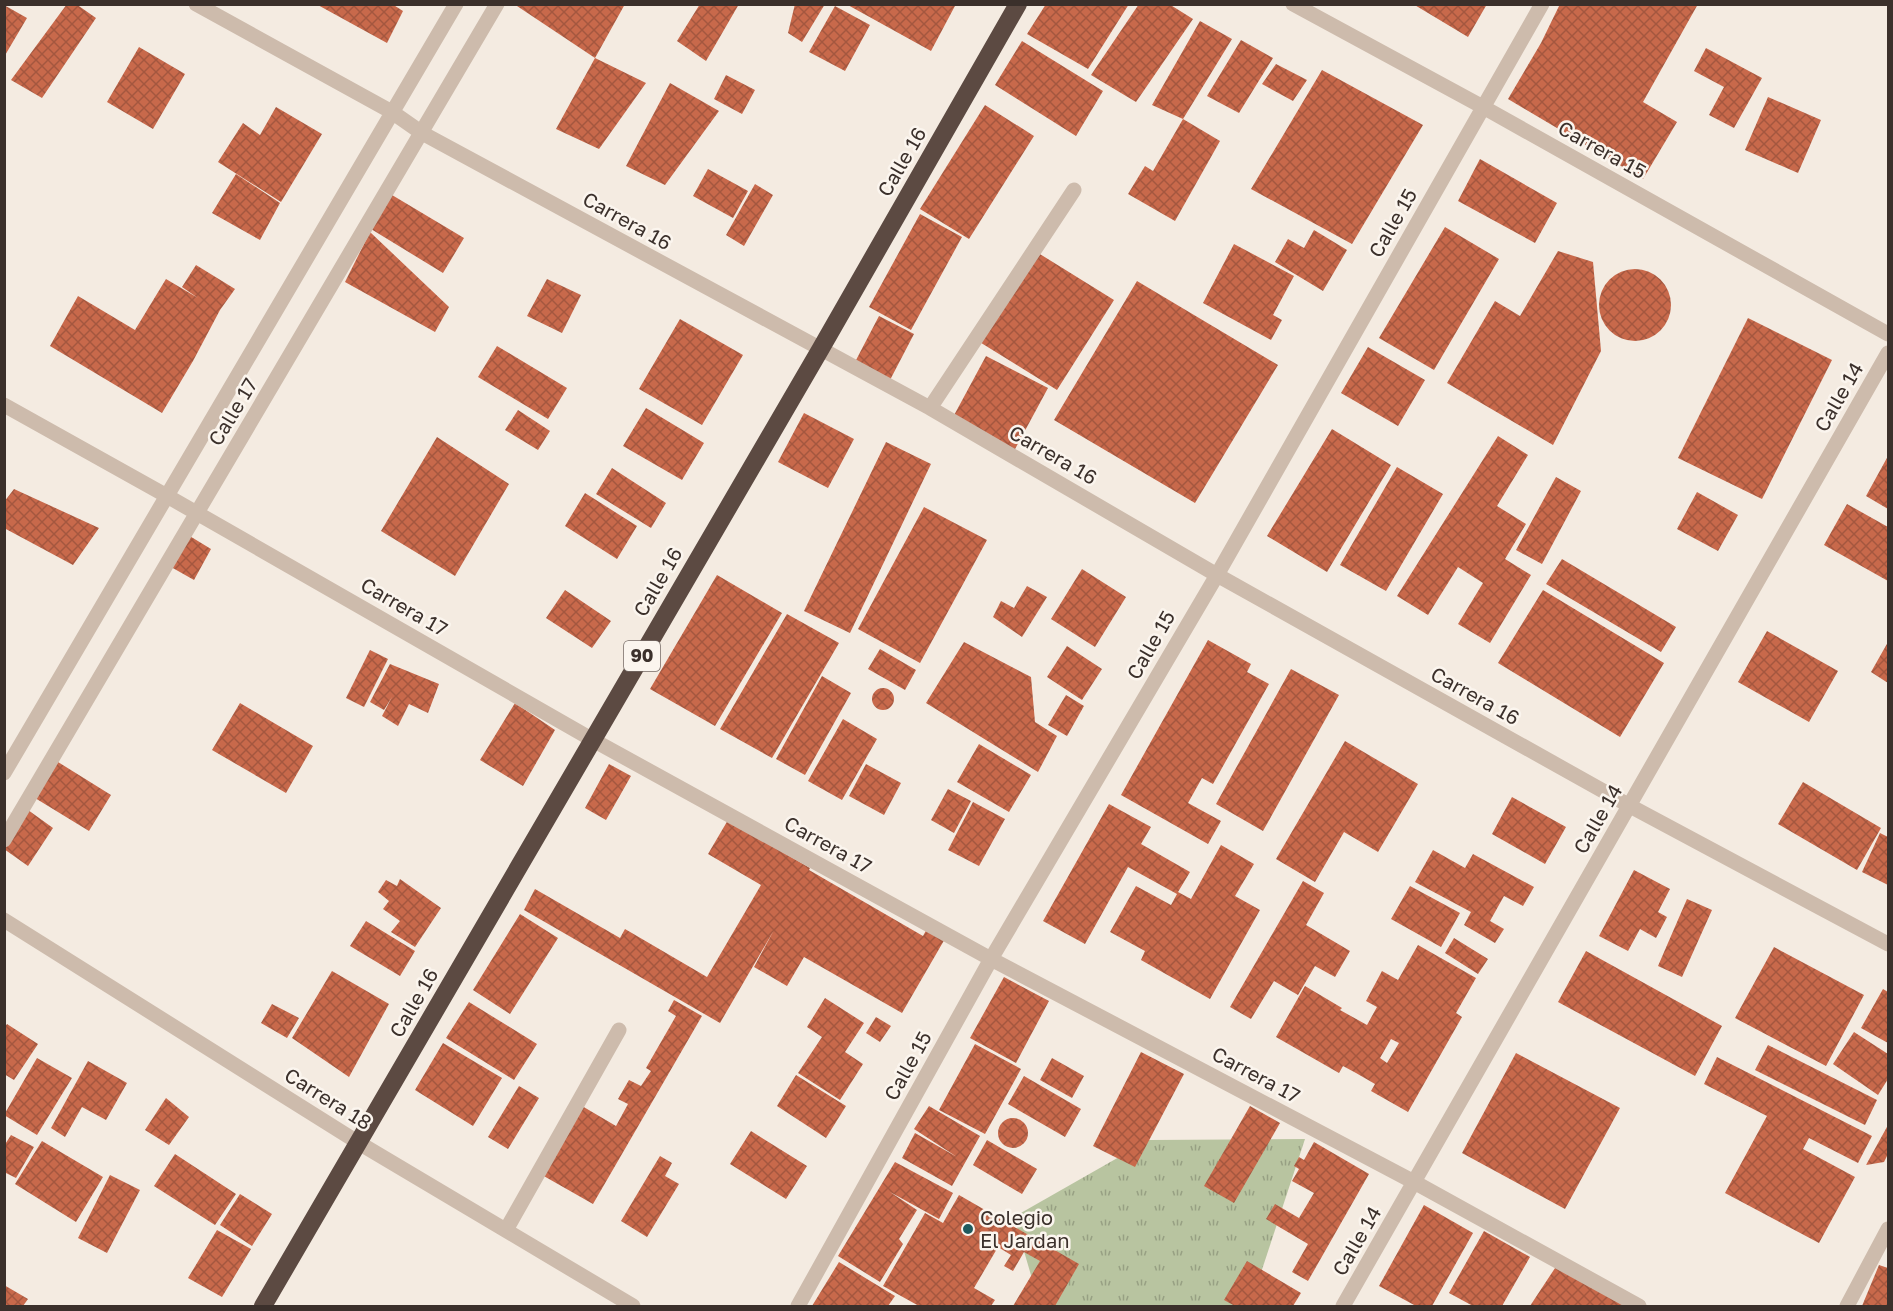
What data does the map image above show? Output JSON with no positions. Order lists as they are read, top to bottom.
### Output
{
  "streets": {
    "highway": ["Calle 16", "90"],
    "street": [
      "Carrera 15",
      "Carrera 16",
      "Calle 15",
      "Calle 14",
      "Calle 17",
      "Carrera 17",
      "Carrera 18"
    ]
  },
  "crossings": [
    ["Carrera 15", "Calle 15"],
    ["Calle 16", "Carrera 16"],
    ["Calle 16", "Carrera 17"],
    ["Calle 16", "Carrera 18"],
    ["Carrera 16", "Calle 15"],
    ["Carrera 16", "Calle 14"],
    ["Carrera 16", "Calle 17"],
    ["Calle 15", "Carrera 17"],
    ["Calle 14", "Carrera 17"],
    ["Calle 17", "Carrera 17"]
  ],
  "places": ["Colegio El Jardan"]
}
